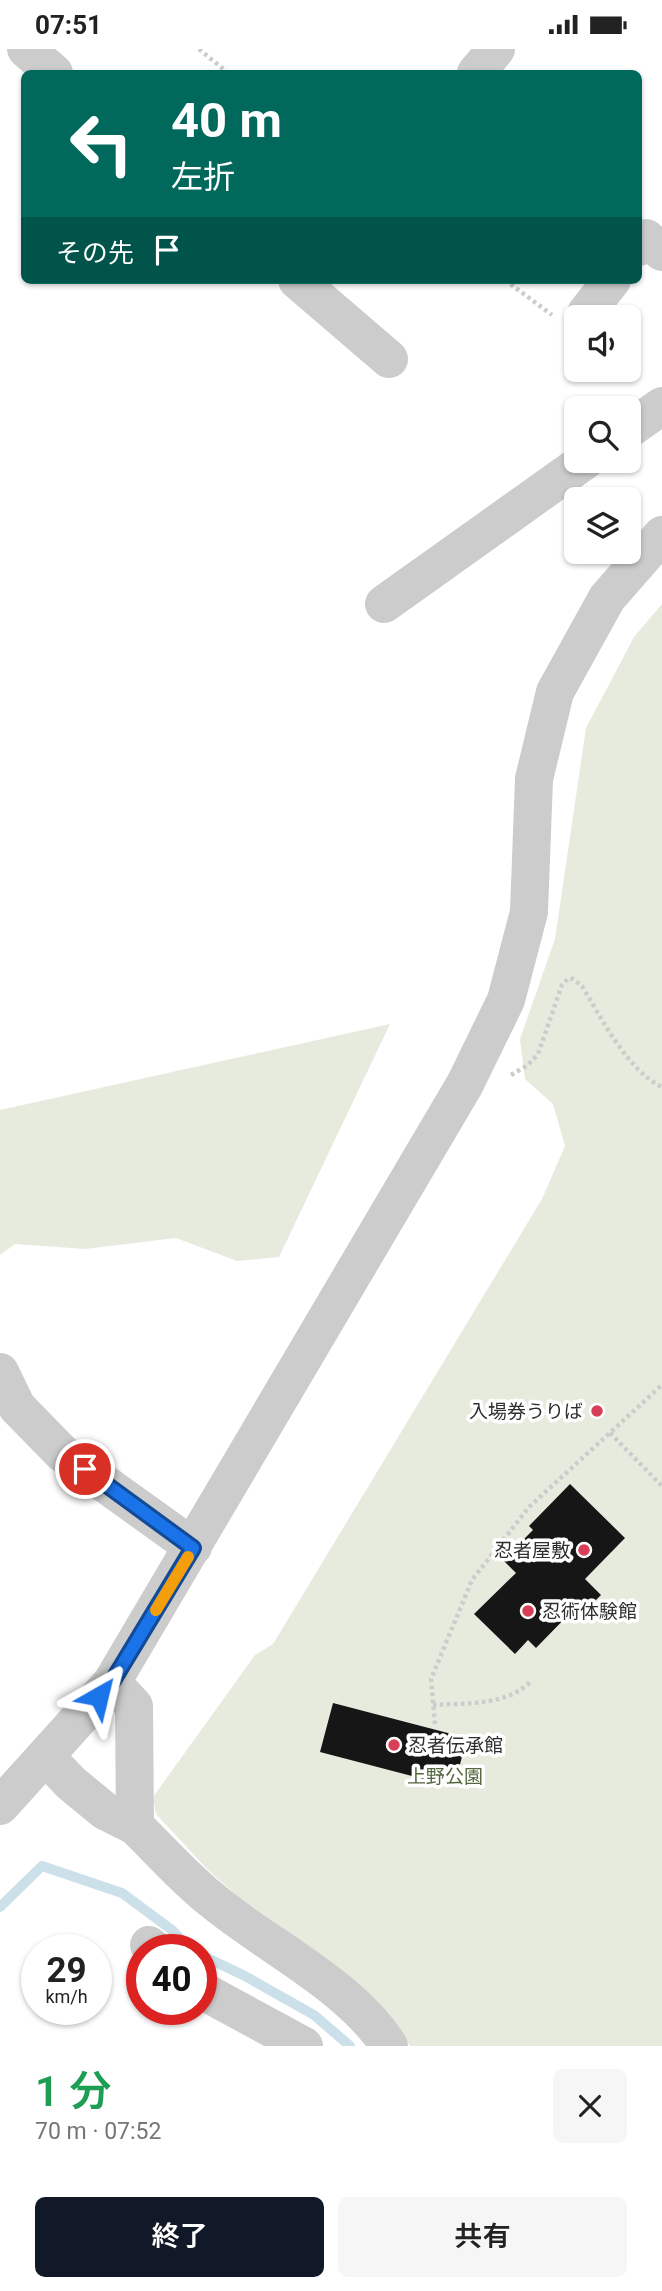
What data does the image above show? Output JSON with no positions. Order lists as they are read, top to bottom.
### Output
{
  "parks": ["上野公園"],
  "places": [
    "入場券うりば",
    "忍者屋敷",
    "忍術体験館",
    "忍者伝承館"
  ],
  "page": {
    "status": "07:51",
    "turn": ["40 m", "左折"],
    "then": "その先",
    "speed": "29 km/h",
    "limit": "40",
    "heading": ["1 分", "70 m · 07:52"],
    "buttons": ["終了", "共有"]
  }
}
